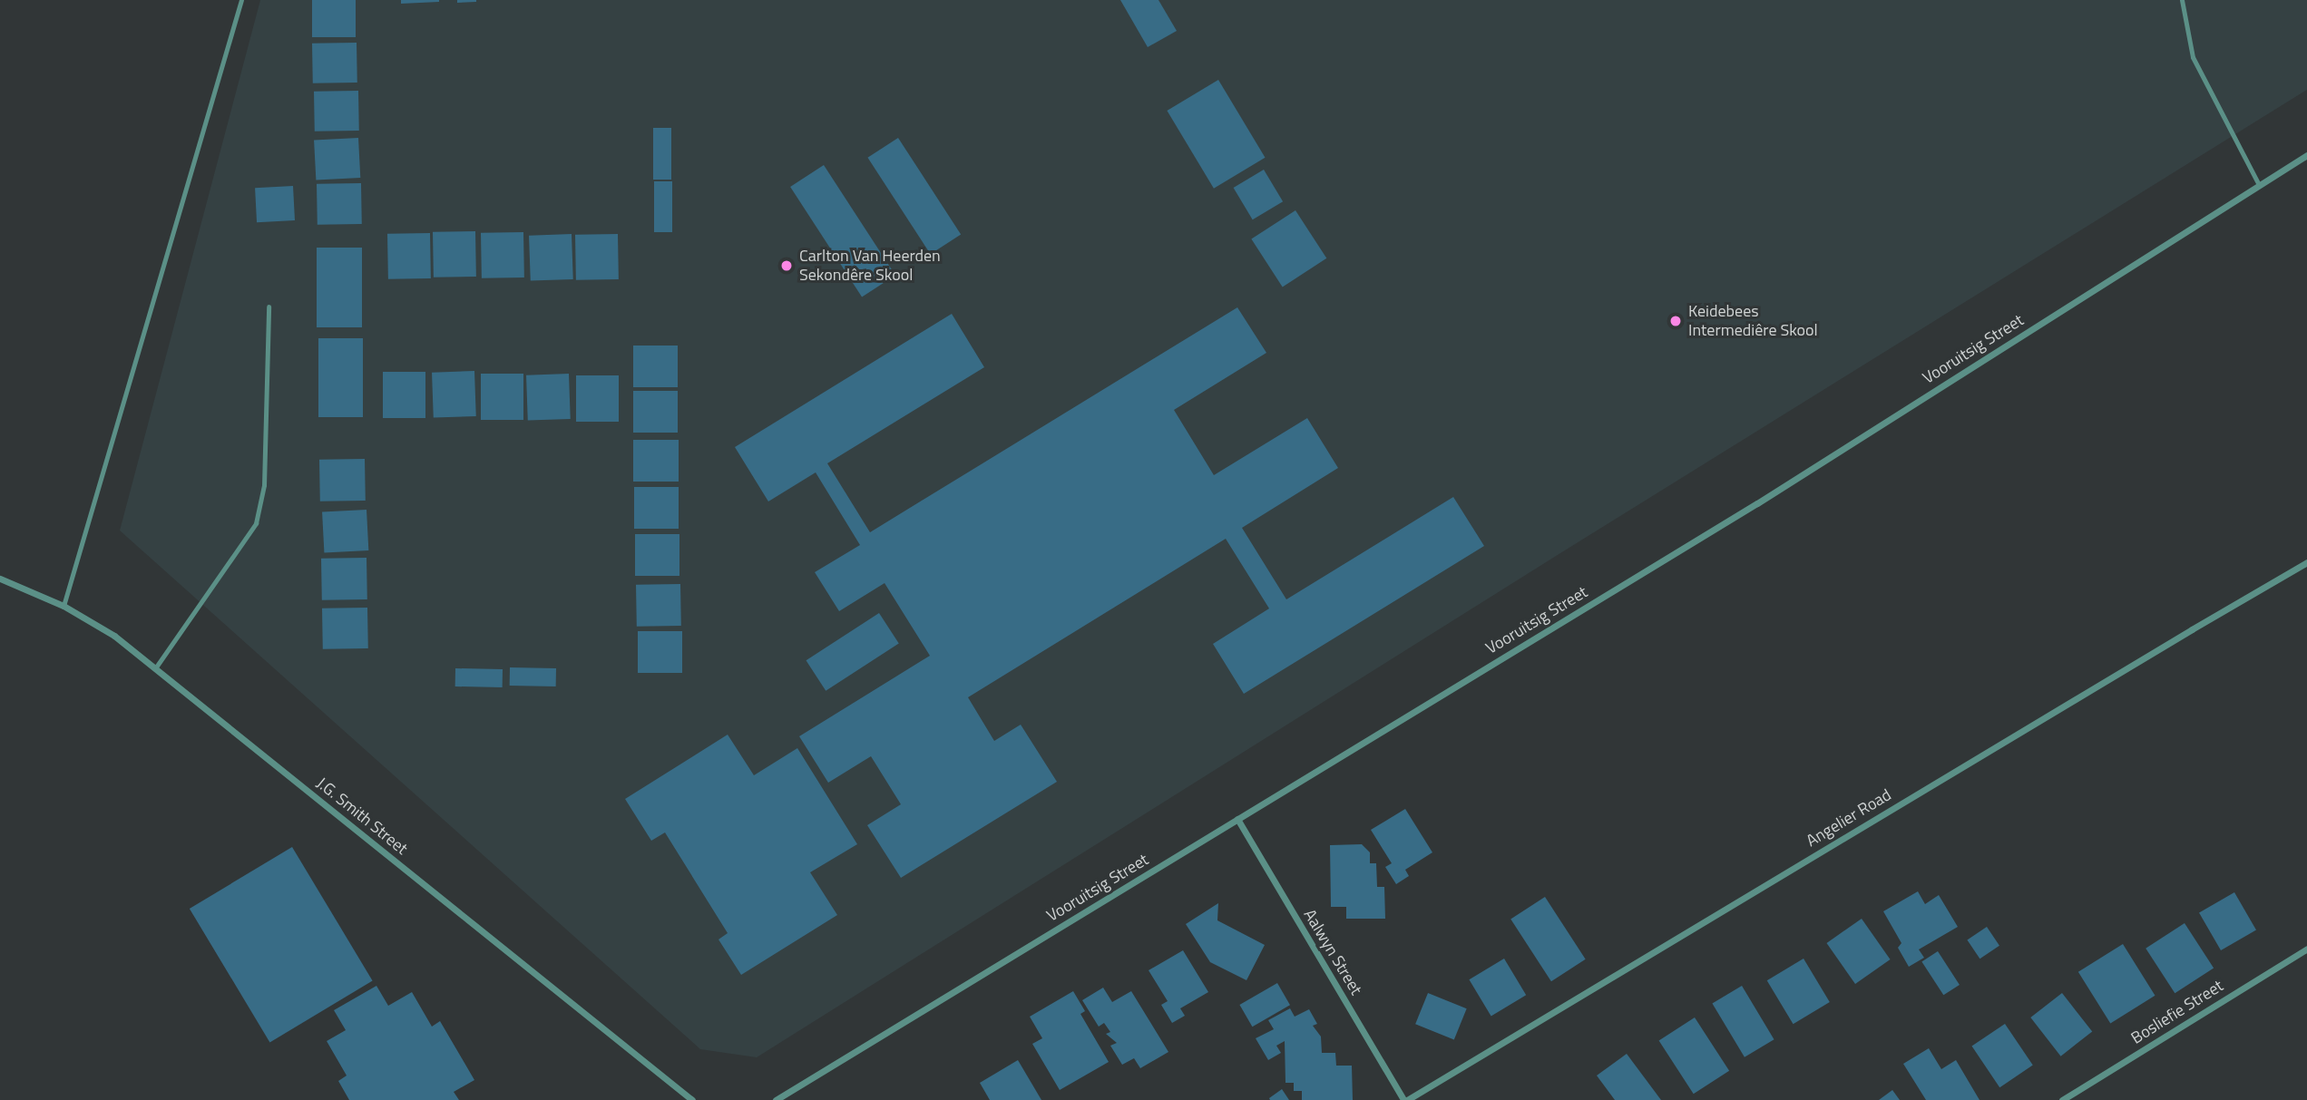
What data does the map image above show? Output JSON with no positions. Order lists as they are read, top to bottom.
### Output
{
  "streets": {
    "street": [
      "Vooruitsig Street",
      "J.G. Smith Street",
      "Angelier Road",
      "Aalwyn Street",
      "Bosliefie Street"
    ]
  },
  "crossings": [
    ["Vooruitsig Street", "Aalwyn Street"],
    ["Angelier Road", "Aalwyn Street"]
  ],
  "places": ["Carlton Van Heerden Sekondêre Skool", "Keidebees Intermediêre Skool"]
}
